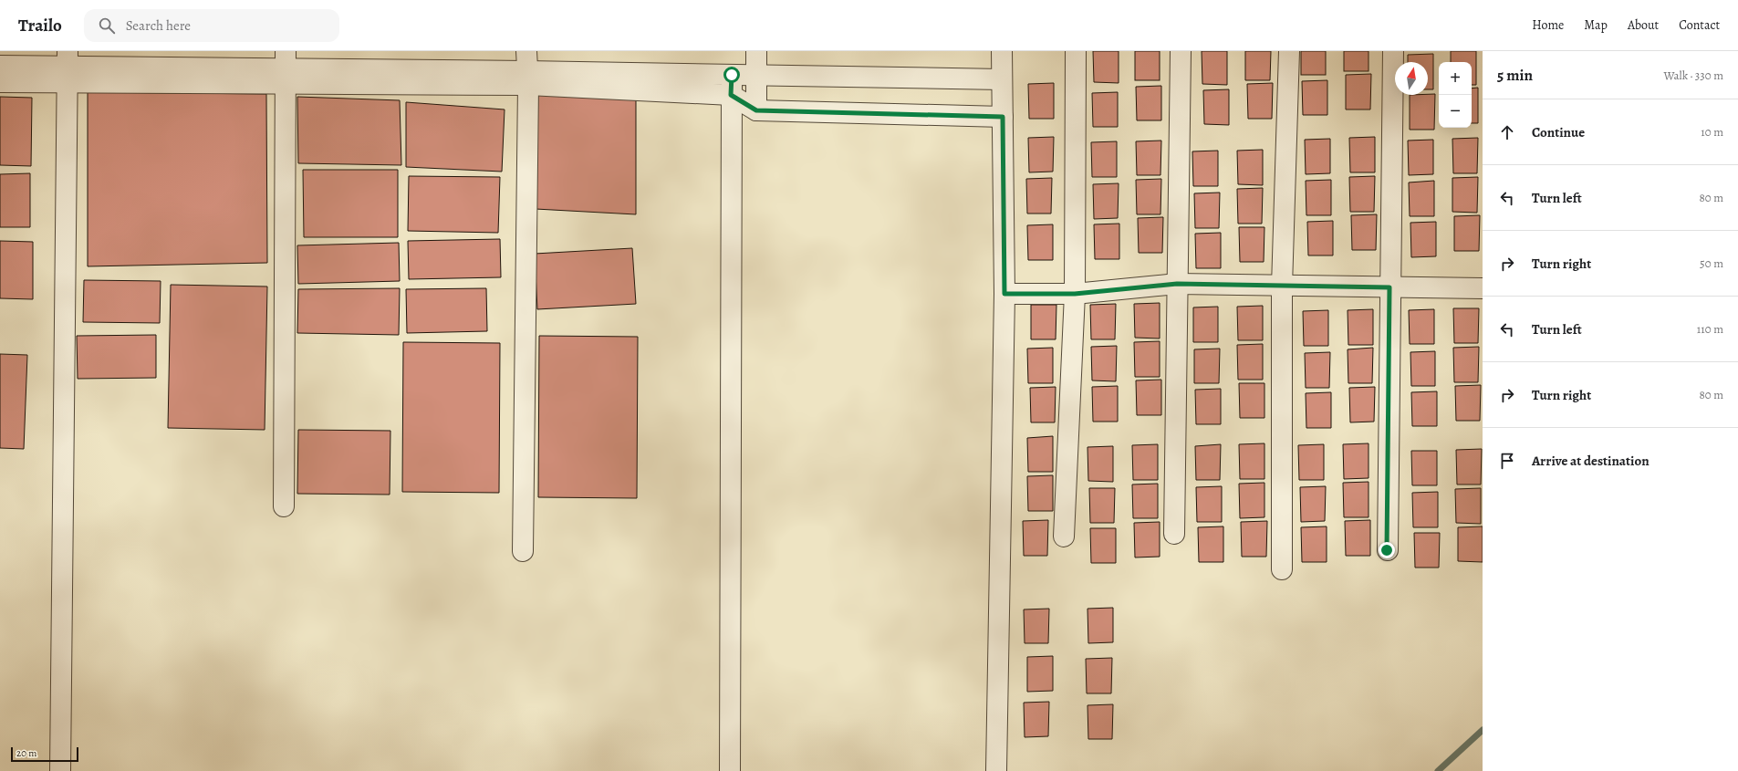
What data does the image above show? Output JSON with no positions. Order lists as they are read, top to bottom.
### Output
{
  "scale_bar": "20 m",
  "north": "top",
  "page": {
    "header": "Trailo",
    "search": "Search here",
    "nav": [
      "Home",
      "Map",
      "About",
      "Contact"
    ],
    "heading": ["5 min", "Walk · 330 m"],
    "map_buttons": ["+", "−"],
    "list": [
      ["Continue", "10 m"],
      ["Turn left", "80 m"],
      ["Turn right", "50 m"],
      ["Turn left", "110 m"],
      ["Turn right", "80 m"],
      "Arrive at destination"
    ],
    "scale": "20 m"
  }
}
